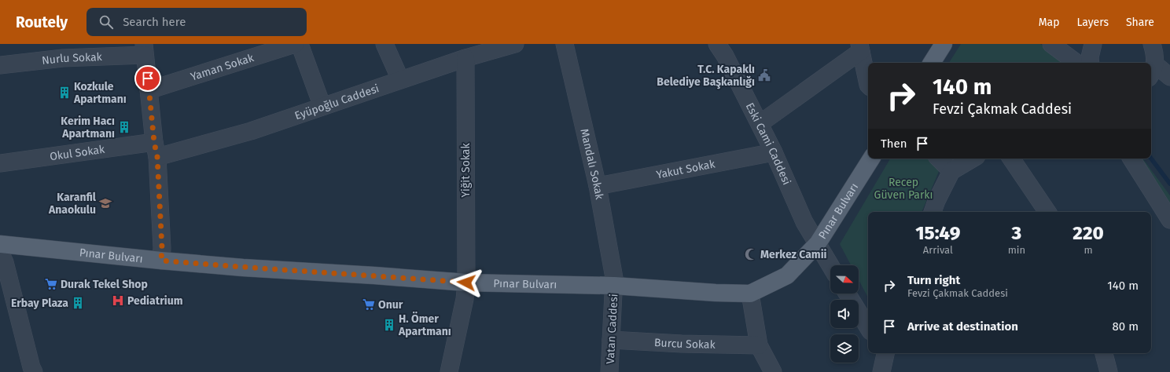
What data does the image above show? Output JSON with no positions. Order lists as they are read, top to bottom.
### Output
{
  "streets": {
    "main road": ["Pınar Bulvarı"],
    "street": [
      "Nurlu Sokak",
      "Yaman Sokak",
      "Eyüpoğlu Caddesi",
      "Eski Cami Caddesi",
      "Okul Sokak",
      "Mandalı Sokak",
      "Yakut Sokak",
      "Yiğit Sokak",
      "Vatan Caddesi",
      "Burcu Sokak"
    ]
  },
  "crossings": [
    ["Eyüpoğlu Caddesi", "Okul Sokak"],
    ["Eyüpoğlu Caddesi", "Yiğit Sokak"],
    ["Eski Cami Caddesi", "Yakut Sokak"],
    ["Eski Cami Caddesi", "Pınar Bulvarı"],
    ["Mandalı Sokak", "Yakut Sokak"],
    ["Mandalı Sokak", "Pınar Bulvarı"],
    ["Mandalı Sokak", "Vatan Caddesi"],
    ["Yiğit Sokak", "Pınar Bulvarı"],
    ["Pınar Bulvarı", "Vatan Caddesi"],
    ["Vatan Caddesi", "Burcu Sokak"]
  ],
  "parks": ["Recep Güven Parkı"],
  "places": {
    "public building": ["T.C. Kapaklı Belediye Başkanlığı"],
    "building": [
      "Kozkule Apartmanı",
      "Kerim Hacı Apartmanı",
      "Erbay Plaza",
      "H. Ömer Apartmanı"
    ],
    "school or university": ["Karanfil Anaokulu"],
    "mosque": ["Merkez Camii"],
    "supermarket": ["Durak Tekel Shop", "Onur"],
    "hospital": ["Pediatrium"]
  },
  "north": "right",
  "page": {
    "header": "Routely",
    "search": "Search here",
    "nav": ["Map", "Layers", "Share"],
    "turn": ["140 m", "Fevzi Çakmak Caddesi"],
    "then": "Then",
    "eta": [
      "15:49",
      "Arrival",
      "3",
      "min",
      "220",
      "m"
    ],
    "list": [
      {
        "name": "Turn right",
        "note": "Fevzi Çakmak Caddesi",
        "value": "140 m"
      },
      {
        "name": "Arrive at destination",
        "value": "80 m"
      }
    ]
  }
}
